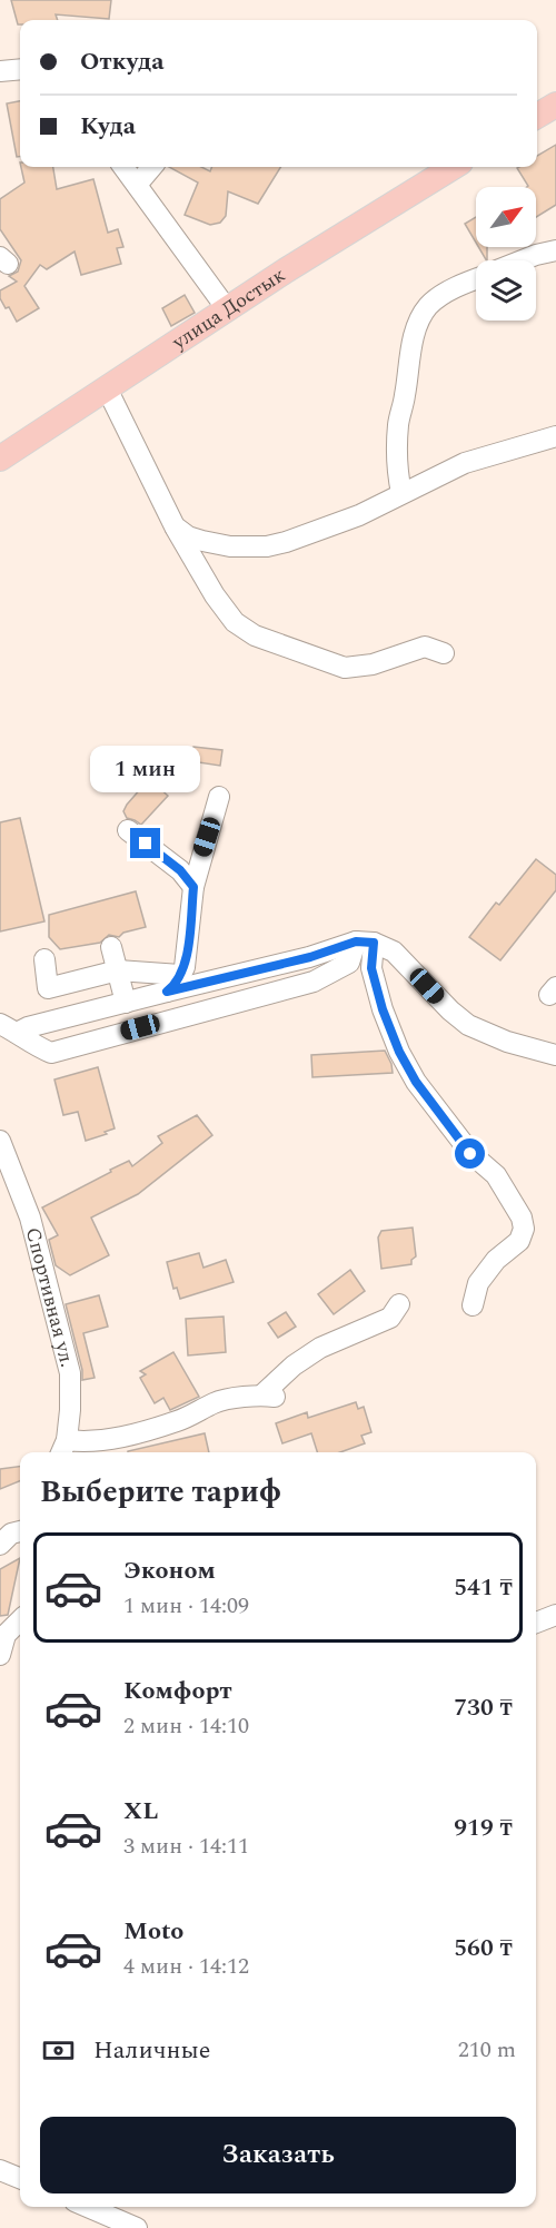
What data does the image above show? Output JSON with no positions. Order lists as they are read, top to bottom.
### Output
{
  "streets": {
    "main road": ["улица Достык"],
    "street": ["Спортивная ул."]
  },
  "north": "top right",
  "page": {
    "banner": ["Откуда", "Куда"],
    "bubble": "1 мин",
    "heading": "Выберите тариф",
    "list": [
      {
        "name": "Эконом",
        "note": "1 мин · 14:09",
        "value": "541 ₸"
      },
      {
        "name": "Комфорт",
        "note": "2 мин · 14:10",
        "value": "730 ₸"
      },
      {
        "name": "XL",
        "note": "3 мин · 14:11",
        "value": "919 ₸"
      },
      {
        "name": "Moto",
        "note": "4 мин · 14:12",
        "value": "560 ₸"
      }
    ],
    "pay": ["Наличные", "210 m"],
    "buttons": "Заказать"
  }
}
